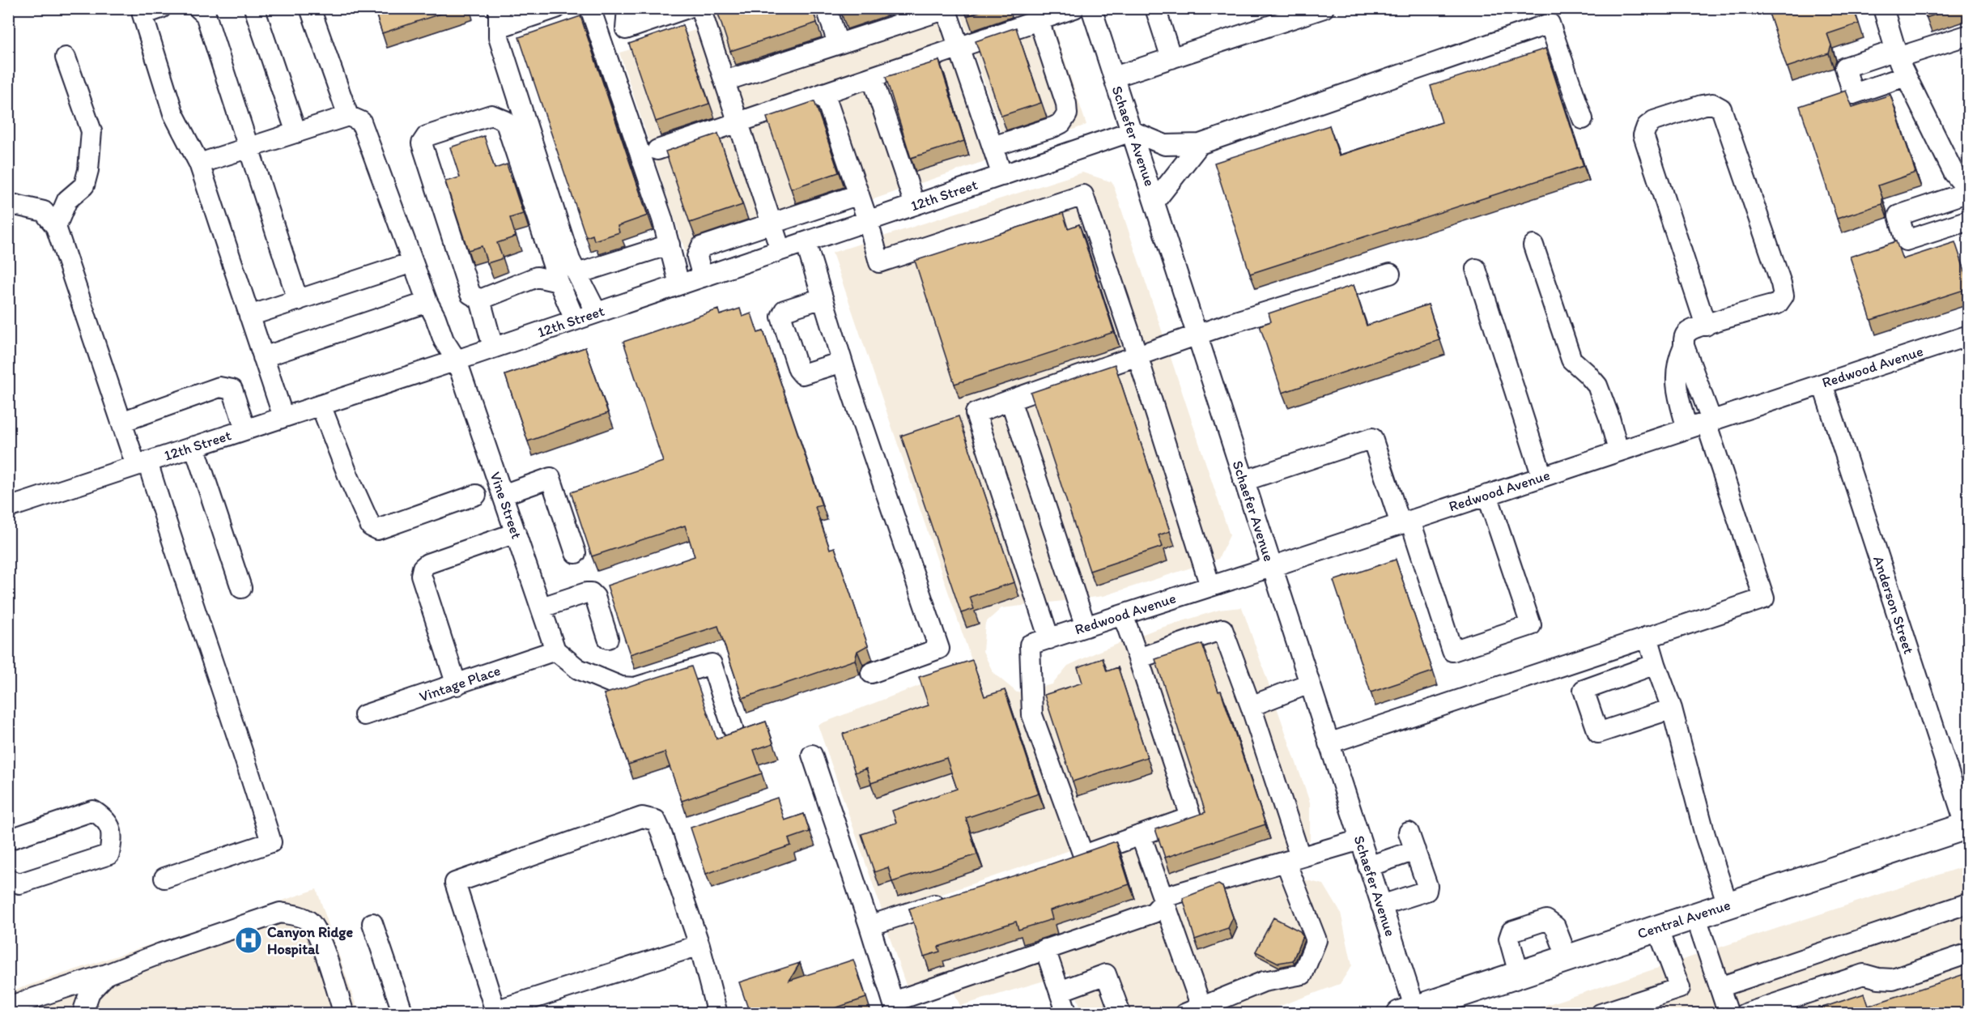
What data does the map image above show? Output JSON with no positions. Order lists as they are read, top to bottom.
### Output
{
  "streets": {
    "main road": ["Central Avenue"],
    "street": [
      "Schaefer Avenue",
      "12th Street",
      "Redwood Avenue",
      "Vine Street",
      "Anderson Street",
      "Vintage Place"
    ]
  },
  "crossings": [
    ["Schaefer Avenue", "12th Street"],
    ["Schaefer Avenue", "Redwood Avenue"],
    ["Schaefer Avenue", "Central Avenue"],
    ["12th Street", "Vine Street"],
    ["Redwood Avenue", "Anderson Street"],
    ["Vine Street", "Vintage Place"],
    ["Anderson Street", "Central Avenue"]
  ],
  "places": {
    "hospital": ["Canyon Ridge Hospital"]
  }
}
